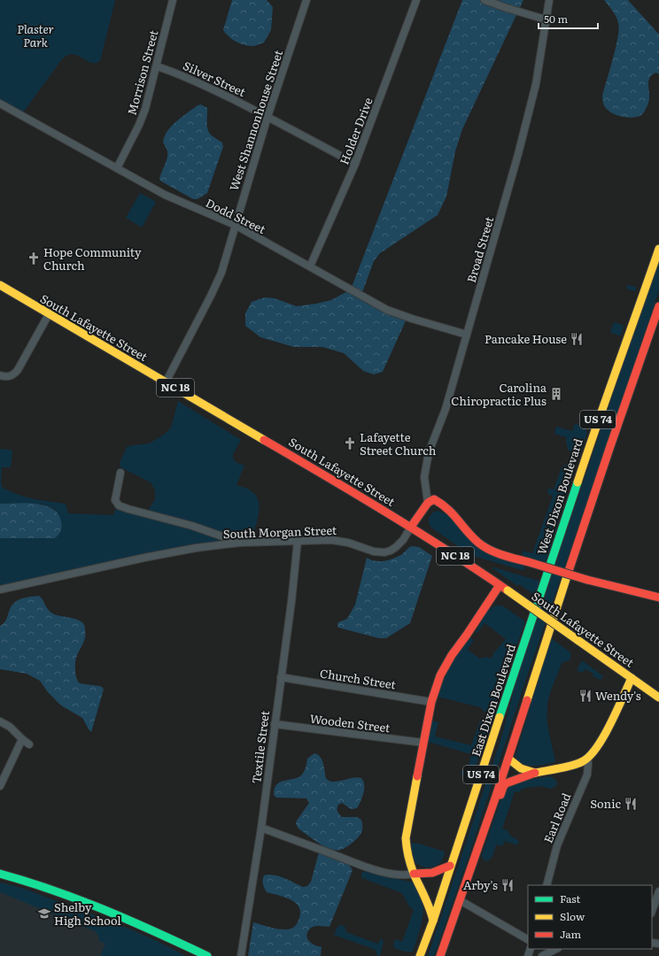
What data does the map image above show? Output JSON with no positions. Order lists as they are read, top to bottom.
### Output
{
  "streets": {
    "main road": [
      "South Lafayette Street",
      "NC 18",
      "US 74",
      "West Dixon Boulevard",
      "South Morgan Street",
      "East Dixon Boulevard"
    ],
    "street": [
      "Morrison Street",
      "Silver Street",
      "West Shannonhouse Street",
      "Holder Drive",
      "Dodd Street",
      "Broad Street",
      "Church Street",
      "Wooden Street",
      "Textile Street",
      "Earl Road"
    ]
  },
  "crossings": [
    ["Morrison Street", "Silver Street"],
    ["Morrison Street", "Dodd Street"],
    ["Silver Street", "West Shannonhouse Street"],
    ["Silver Street", "Holder Drive"],
    ["West Shannonhouse Street", "Dodd Street"],
    ["West Shannonhouse Street", "South Lafayette Street"],
    ["Holder Drive", "Dodd Street"],
    ["Dodd Street", "Broad Street"],
    ["Broad Street", "South Morgan Street"],
    ["South Lafayette Street", "South Morgan Street"],
    ["West Dixon Boulevard", "East Dixon Boulevard"],
    ["South Morgan Street", "Textile Street"],
    ["Church Street", "Textile Street"],
    ["Wooden Street", "Textile Street"]
  ],
  "parks": ["Plaster Park"],
  "places": {
    "church": ["Hope Community Church", "Lafayette Street Church"],
    "restaurant": [
      "Pancake House",
      "Wendy's",
      "Sonic",
      "Arby's"
    ],
    "building": ["Carolina Chiropractic Plus"],
    "school or university": ["Shelby High School"]
  },
  "legend": ["Fast", "Slow", "Jam"],
  "scale_bar": "50 m"
}
